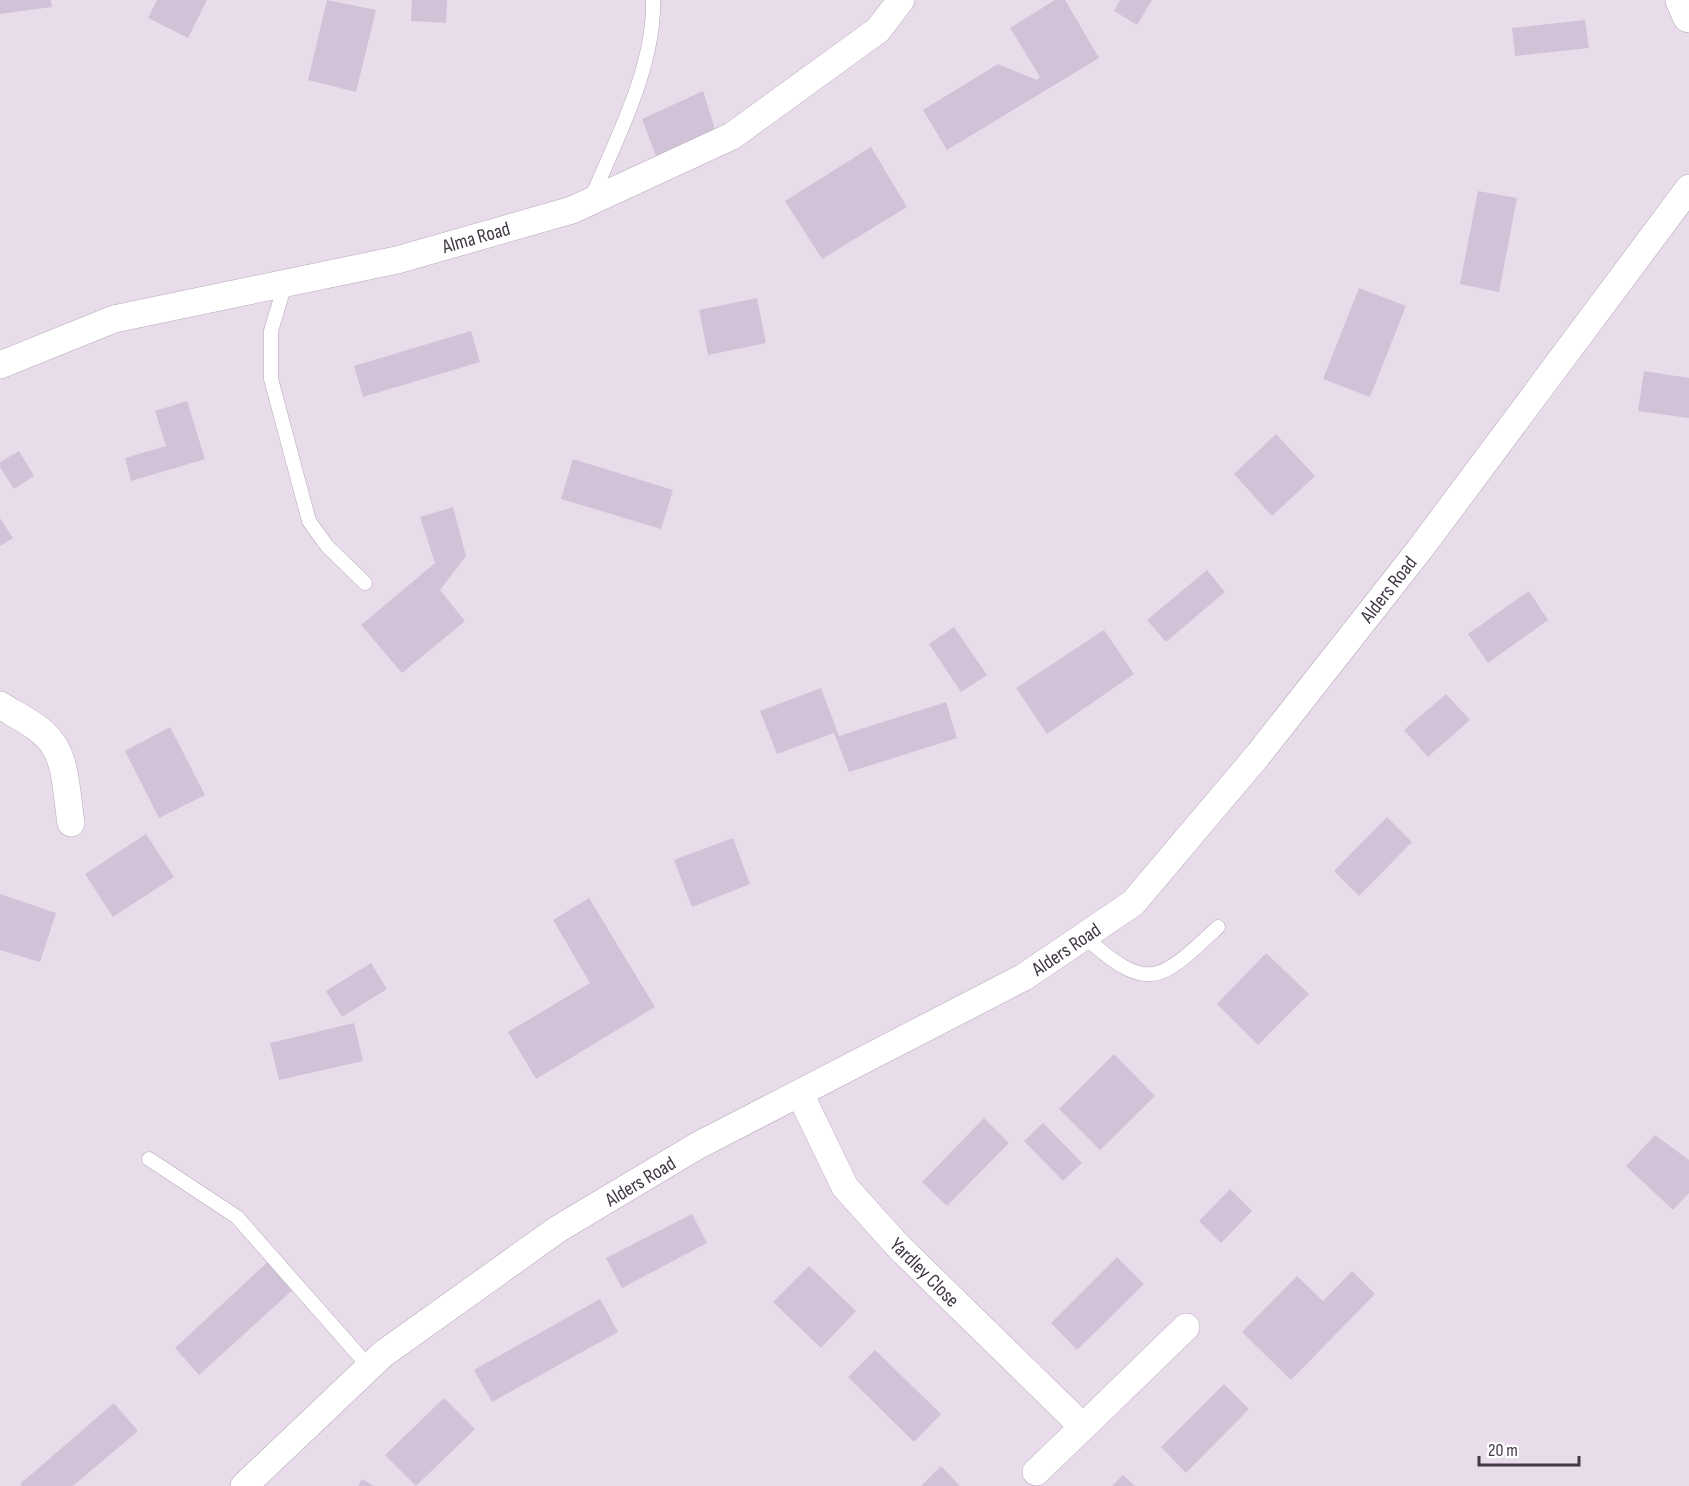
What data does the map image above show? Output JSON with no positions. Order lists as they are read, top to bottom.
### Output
{
  "streets": {
    "street": ["Alma Road", "Alders Road", "Yardley Close"]
  },
  "crossings": [
    ["Alders Road", "Yardley Close"]
  ],
  "scale_bar": "20 m"
}
